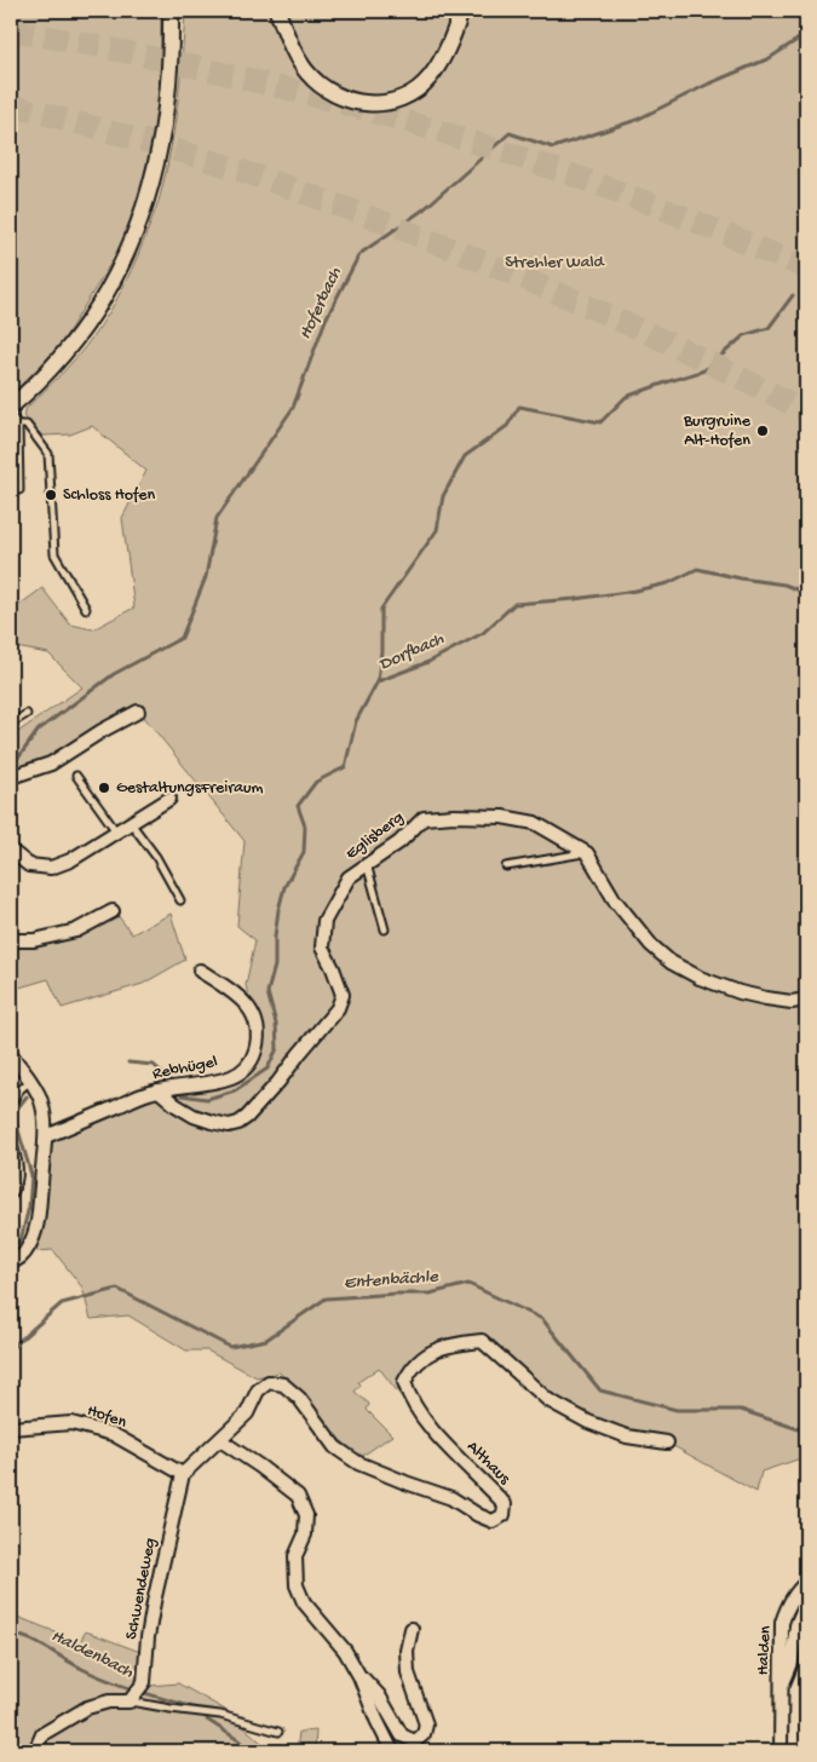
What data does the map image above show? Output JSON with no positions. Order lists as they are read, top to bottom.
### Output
{
  "streets": {
    "street": [
      "Eglisberg",
      "Rebhügel",
      "Hofen",
      "Althaus",
      "Schwendeweg",
      "Halden"
    ]
  },
  "crossings": [
    ["Eglisberg", "Rebhügel"],
    ["Hofen", "Althaus"],
    ["Hofen", "Schwendeweg"],
    ["Althaus", "Schwendeweg"]
  ],
  "water": [
    "Hoferbach",
    "Dorfbach",
    "Entenbächle",
    "Haldenbach"
  ],
  "parks": ["Strehler Wald"],
  "places": ["Burgruine Alt-Hofen", "Schloss Hofen", "GestaltungsFreiraum"]
}
